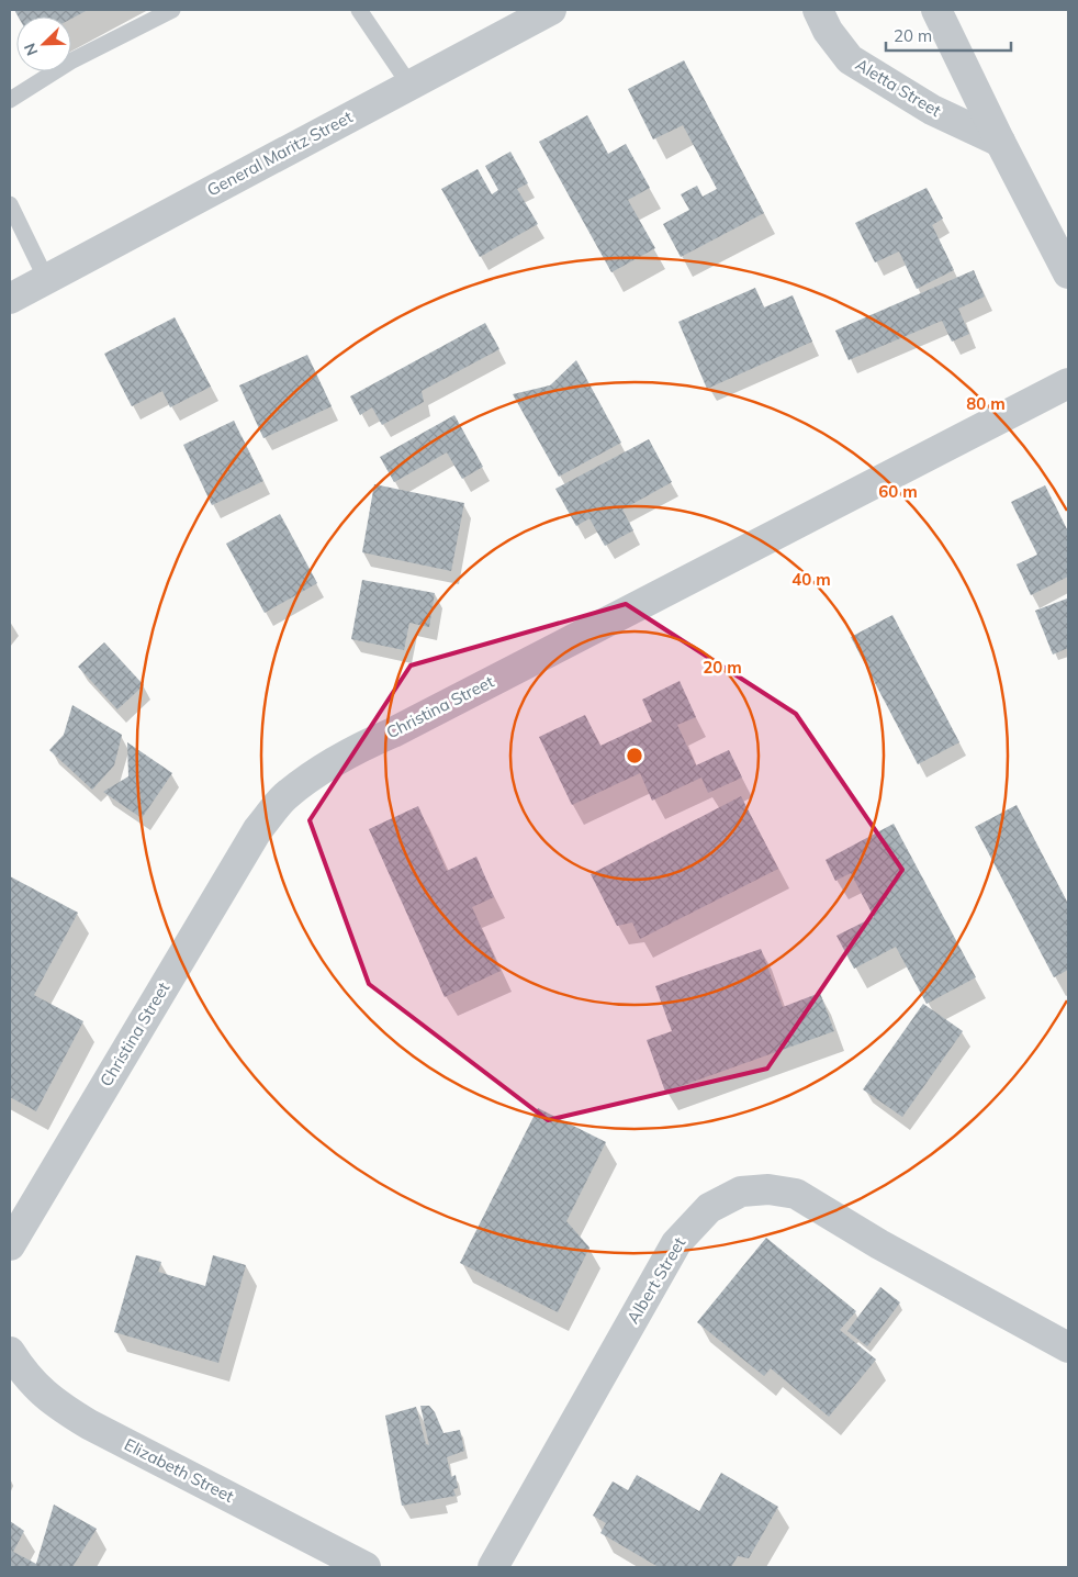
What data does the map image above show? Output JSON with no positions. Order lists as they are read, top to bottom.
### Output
{
  "streets": {
    "street": [
      "Aletta Street",
      "General Maritz Street",
      "Christina Street",
      "Albert Street",
      "Elizabeth Street"
    ]
  },
  "scale_bar": "20 m",
  "north": "bottom left",
  "rings": [
    "80 m",
    "60 m",
    "40 m",
    "20 m"
  ]
}
